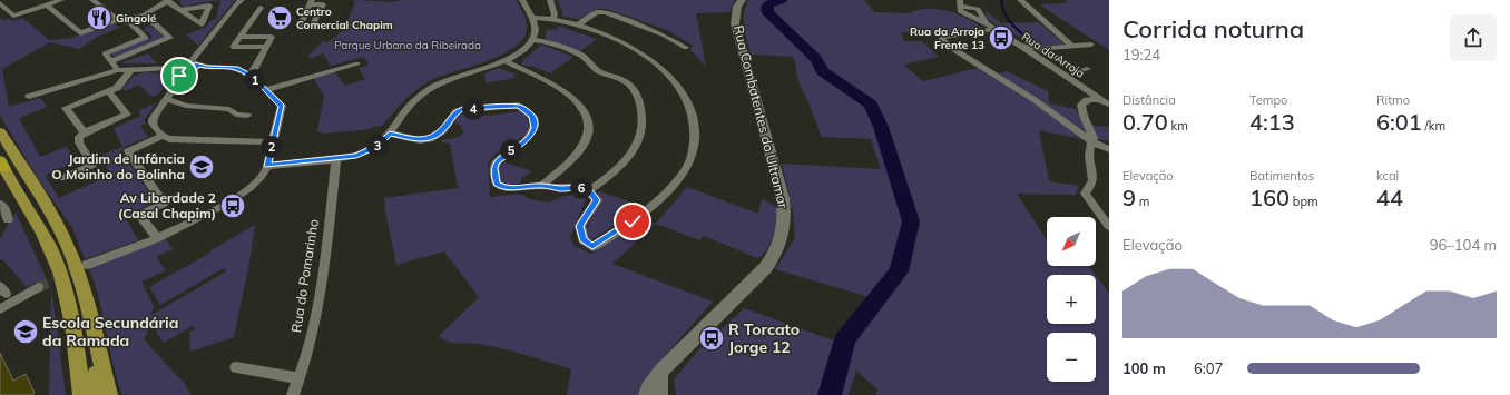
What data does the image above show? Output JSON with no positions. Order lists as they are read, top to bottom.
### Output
{
  "streets": {
    "main road": ["Rua Combatentes do Ultramar"],
    "street": ["Rua da Arroja", "Rua do Pomarinho"]
  },
  "parks": ["Parque Urbano da Ribeirada"],
  "places": {
    "restaurant": ["Gingolé"],
    "supermarket": ["Centro Comercial Chapim"],
    "bus stop": ["Rua da Arroja Frente 13", "Av Liberdade 2 (Casal Chapim)", "R Torcato Jorge 12"],
    "school or university": ["Jardim de Infância O Moinho do Bolinha", "Escola Secundária da Ramada"]
  },
  "north": "bottom left",
  "page": {
    "heading": ["Corrida noturna", "19:24"],
    "pins": [
      "1",
      "4",
      "3",
      "2",
      "5",
      "6"
    ],
    "stats": [
      ["Distância", "0.70 km"],
      ["Tempo", "4:13"],
      ["Ritmo", "6:01 /km"],
      ["Elevação", "9 m"],
      ["Batimentos", "160 bpm"],
      ["kcal", "44"]
    ],
    "map_buttons": ["+", "−"],
    "chart": ["Elevação", "96–104 m"],
    "list": [
      {
        "name": "100 m",
        "note": "6:07"
      }
    ]
  }
}
